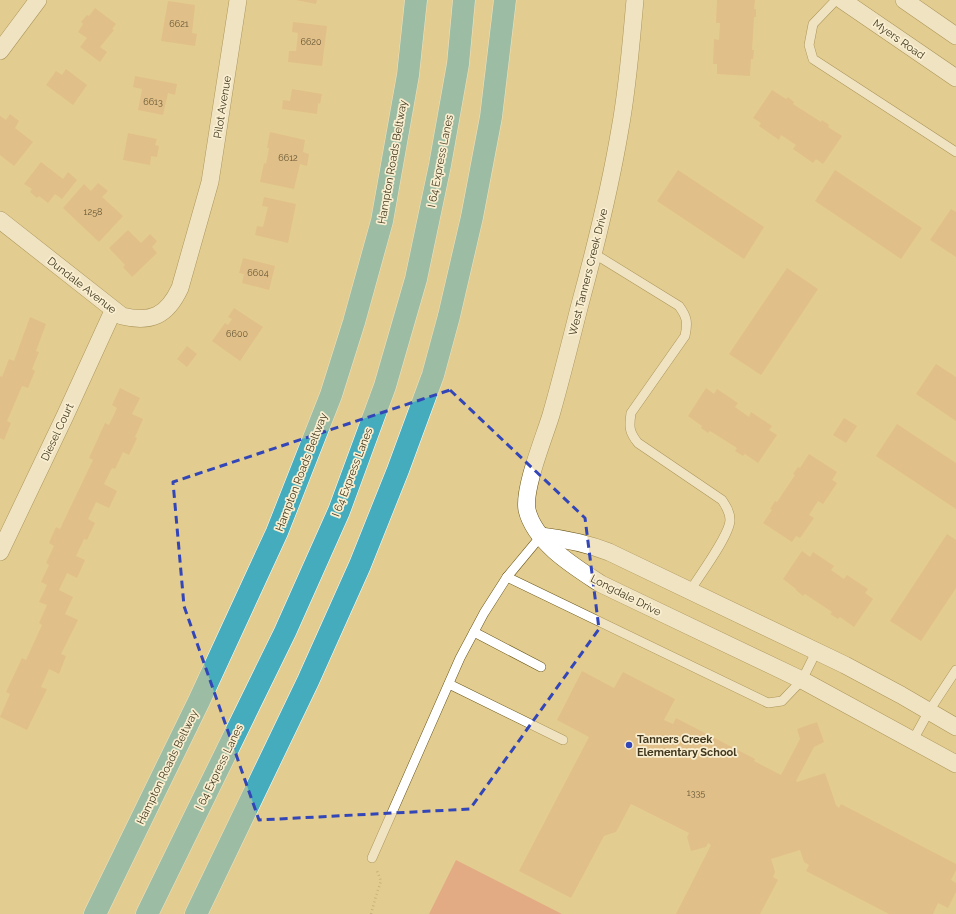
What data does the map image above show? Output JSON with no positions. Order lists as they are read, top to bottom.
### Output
{
  "streets": {
    "highway": ["I 64 Express Lanes", "Hampton Roads Beltway"],
    "street": [
      "Myers Road",
      "Pilot Avenue",
      "West Tanners Creek Drive",
      "Dundale Avenue",
      "Diesel Court",
      "Longdale Drive"
    ]
  },
  "crossings": [
    ["Pilot Avenue", "Dundale Avenue"],
    ["West Tanners Creek Drive", "Longdale Drive"],
    ["Dundale Avenue", "Diesel Court"]
  ],
  "places": ["Tanners Creek Elementary School"],
  "house_numbers": [
    "6621",
    "6620",
    "6613",
    "6612",
    "1258",
    "6604",
    "6600",
    "1335"
  ]
}
